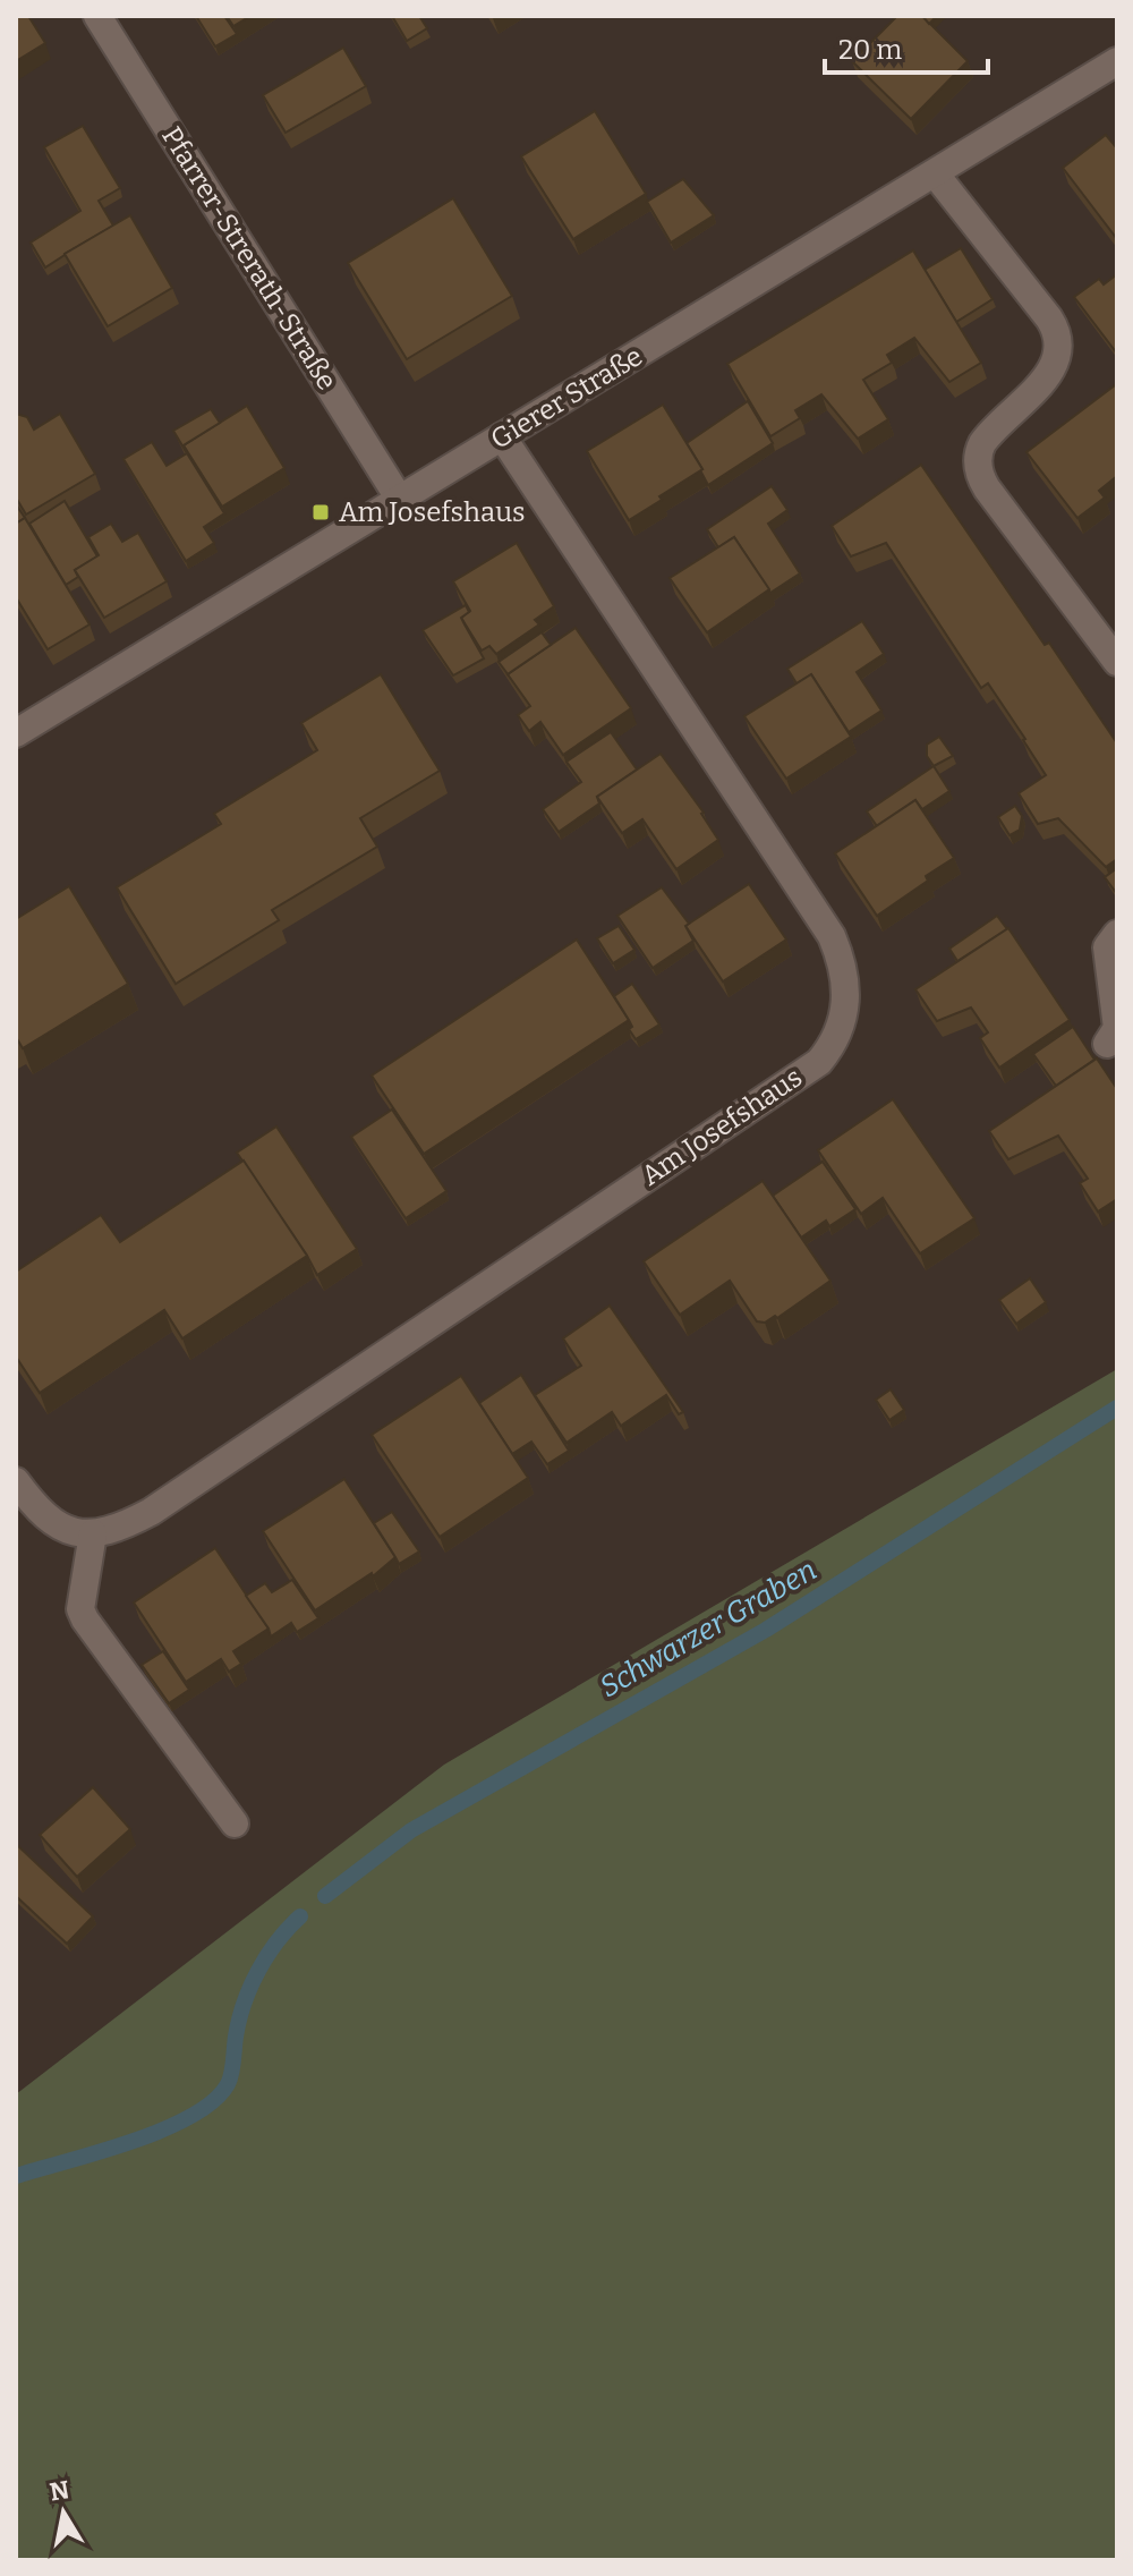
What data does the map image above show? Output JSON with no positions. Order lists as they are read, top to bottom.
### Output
{
  "streets": {
    "street": ["Pfarrer-Strerath-Straße", "Gierer Straße", "Am Josefshaus"]
  },
  "crossings": [
    ["Pfarrer-Strerath-Straße", "Gierer Straße"],
    ["Gierer Straße", "Am Josefshaus"]
  ],
  "water": ["Schwarzer Graben"],
  "places": {
    "transit": ["Am Josefshaus"]
  },
  "scale_bar": "20 m",
  "north": "top"
}
